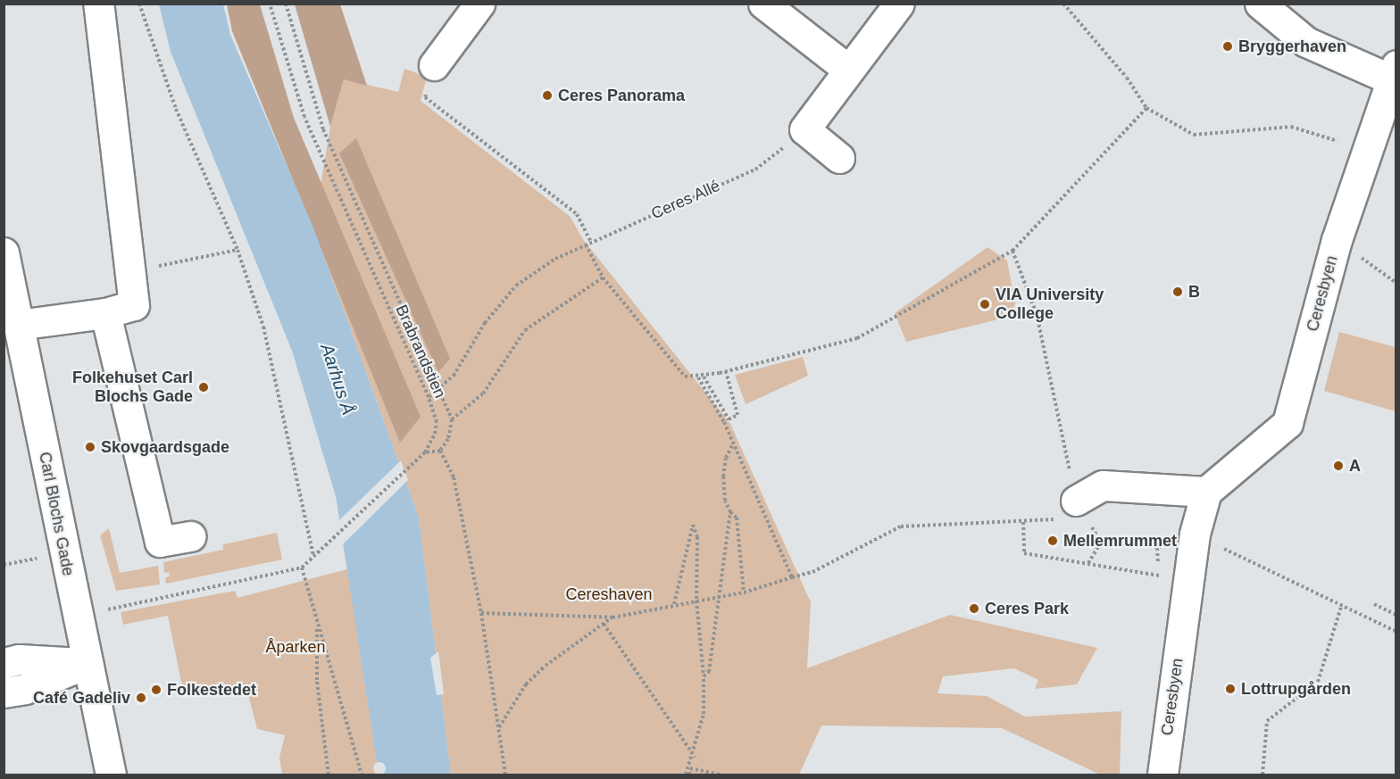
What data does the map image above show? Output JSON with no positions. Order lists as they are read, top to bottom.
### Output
{
  "streets": {
    "street": ["Ceresbyen", "Carl Blochs Gade"],
    "path": ["Ceres Allé", "Brabrandstien"]
  },
  "crossings": [
    ["Ceres Allé", "Brabrandstien"]
  ],
  "water": ["Aarhus Å"],
  "parks": ["Cereshaven", "Åparken"],
  "places": [
    "Bryggerhaven",
    "Ceres Panorama",
    "B",
    "VIA University College",
    "Folkehuset Carl Blochs Gade",
    "Skovgaardsgade",
    "A",
    "Mellemrummet",
    "Ceres Park",
    "Lottrupgården",
    "Folkestedet",
    "Café Gadeliv"
  ]
}
